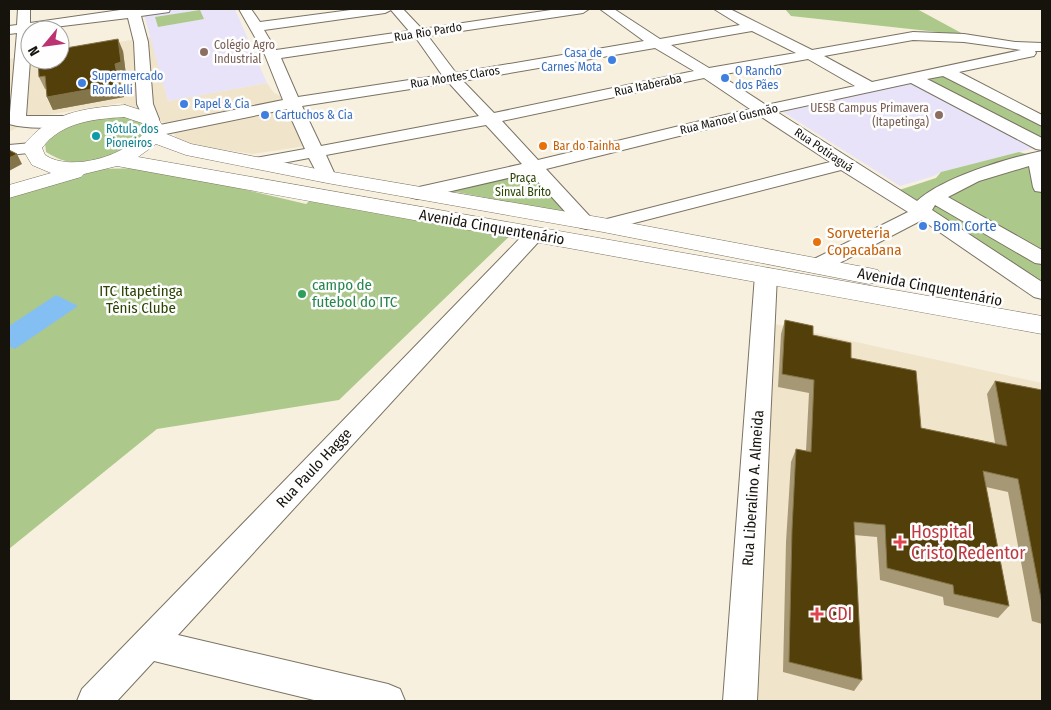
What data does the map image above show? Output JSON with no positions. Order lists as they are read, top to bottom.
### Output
{
  "streets": {
    "main road": ["Avenida Cinquentenário"],
    "street": [
      "Rua Rio Pardo",
      "Rua Montes Claros",
      "Rua Itaberaba",
      "Rua Manoel Gusmão",
      "Rua Potiraguá",
      "Rua Paulo Hagge",
      "Rua Liberalino A. Almeida"
    ]
  },
  "crossings": [
    ["Rua Montes Claros", "Rua Potiraguá"],
    ["Rua Montes Claros", "Avenida Cinquentenário"],
    ["Rua Itaberaba", "Rua Manoel Gusmão"],
    ["Rua Itaberaba", "Rua Potiraguá"],
    ["Rua Itaberaba", "Avenida Cinquentenário"],
    ["Rua Manoel Gusmão", "Rua Potiraguá"],
    ["Rua Manoel Gusmão", "Avenida Cinquentenário"],
    ["Avenida Cinquentenário", "Rua Paulo Hagge"],
    ["Avenida Cinquentenário", "Rua Liberalino A. Almeida"]
  ],
  "parks": ["Praça Sinval Brito", "ITC Itapetinga Tênis Clube"],
  "places": {
    "other": [
      "Colégio Agro Industrial",
      "Casa de Carnes Mota",
      "O Rancho dos Pães",
      "Supermercado Rondelli",
      "Papel & Cia",
      "Cartuchos & Cia",
      "UESB Campus Primavera (Itapetinga)",
      "Rótula dos Pioneiros",
      "Bar do Tainha",
      "Bom Corte",
      "Sorveteria Copacabana",
      "campo de futebol do ITC"
    ],
    "health": ["Hospital Cristo Redentor", "CDI"]
  },
  "north": "bottom left"
}
